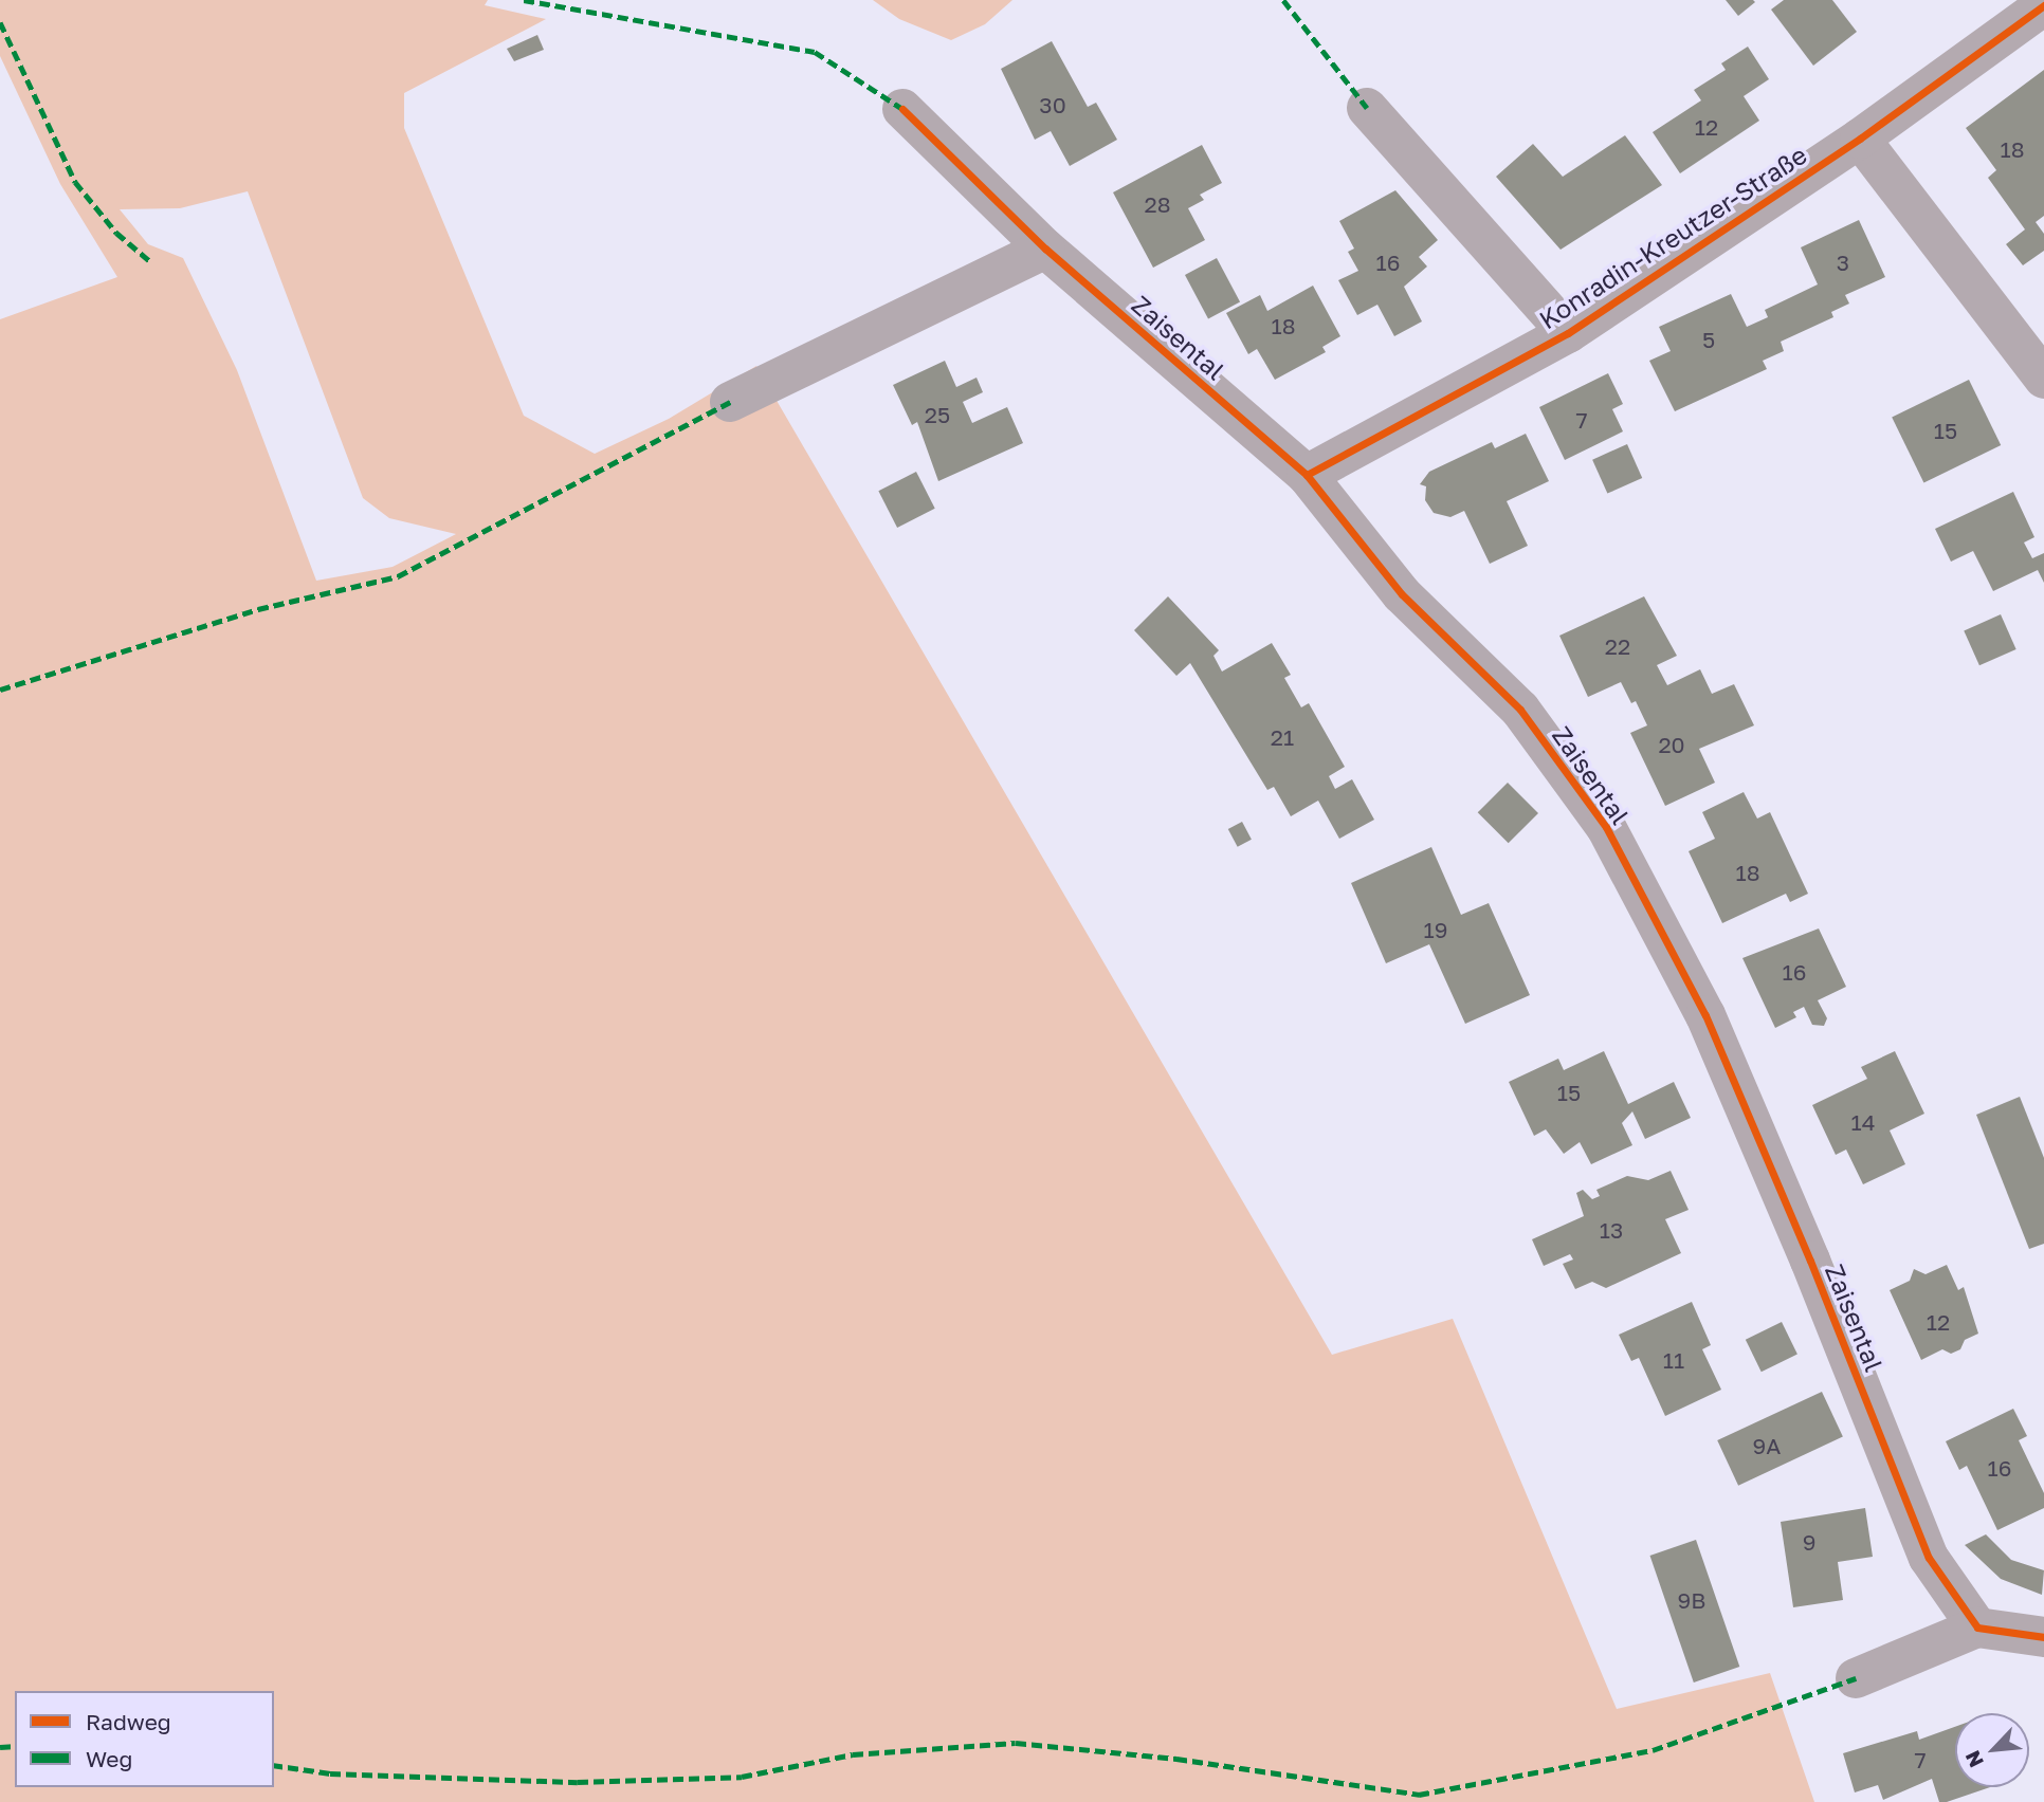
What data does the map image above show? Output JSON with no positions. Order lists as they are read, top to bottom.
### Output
{
  "streets": {
    "street": ["Konradin-Kreutzer-Straße", "Zaisental"]
  },
  "crossings": [
    ["Konradin-Kreutzer-Straße", "Zaisental"]
  ],
  "house_numbers": [
    "30",
    "12",
    "18",
    "28",
    "16",
    "3",
    "18",
    "5",
    "25",
    "7",
    "15",
    "22",
    "21",
    "20",
    "18",
    "19",
    "16",
    "15",
    "14",
    "13",
    "12",
    "11",
    "9A",
    "16",
    "9",
    "9B",
    "7"
  ],
  "legend": ["Radweg", "Weg"],
  "north": "bottom left"
}
